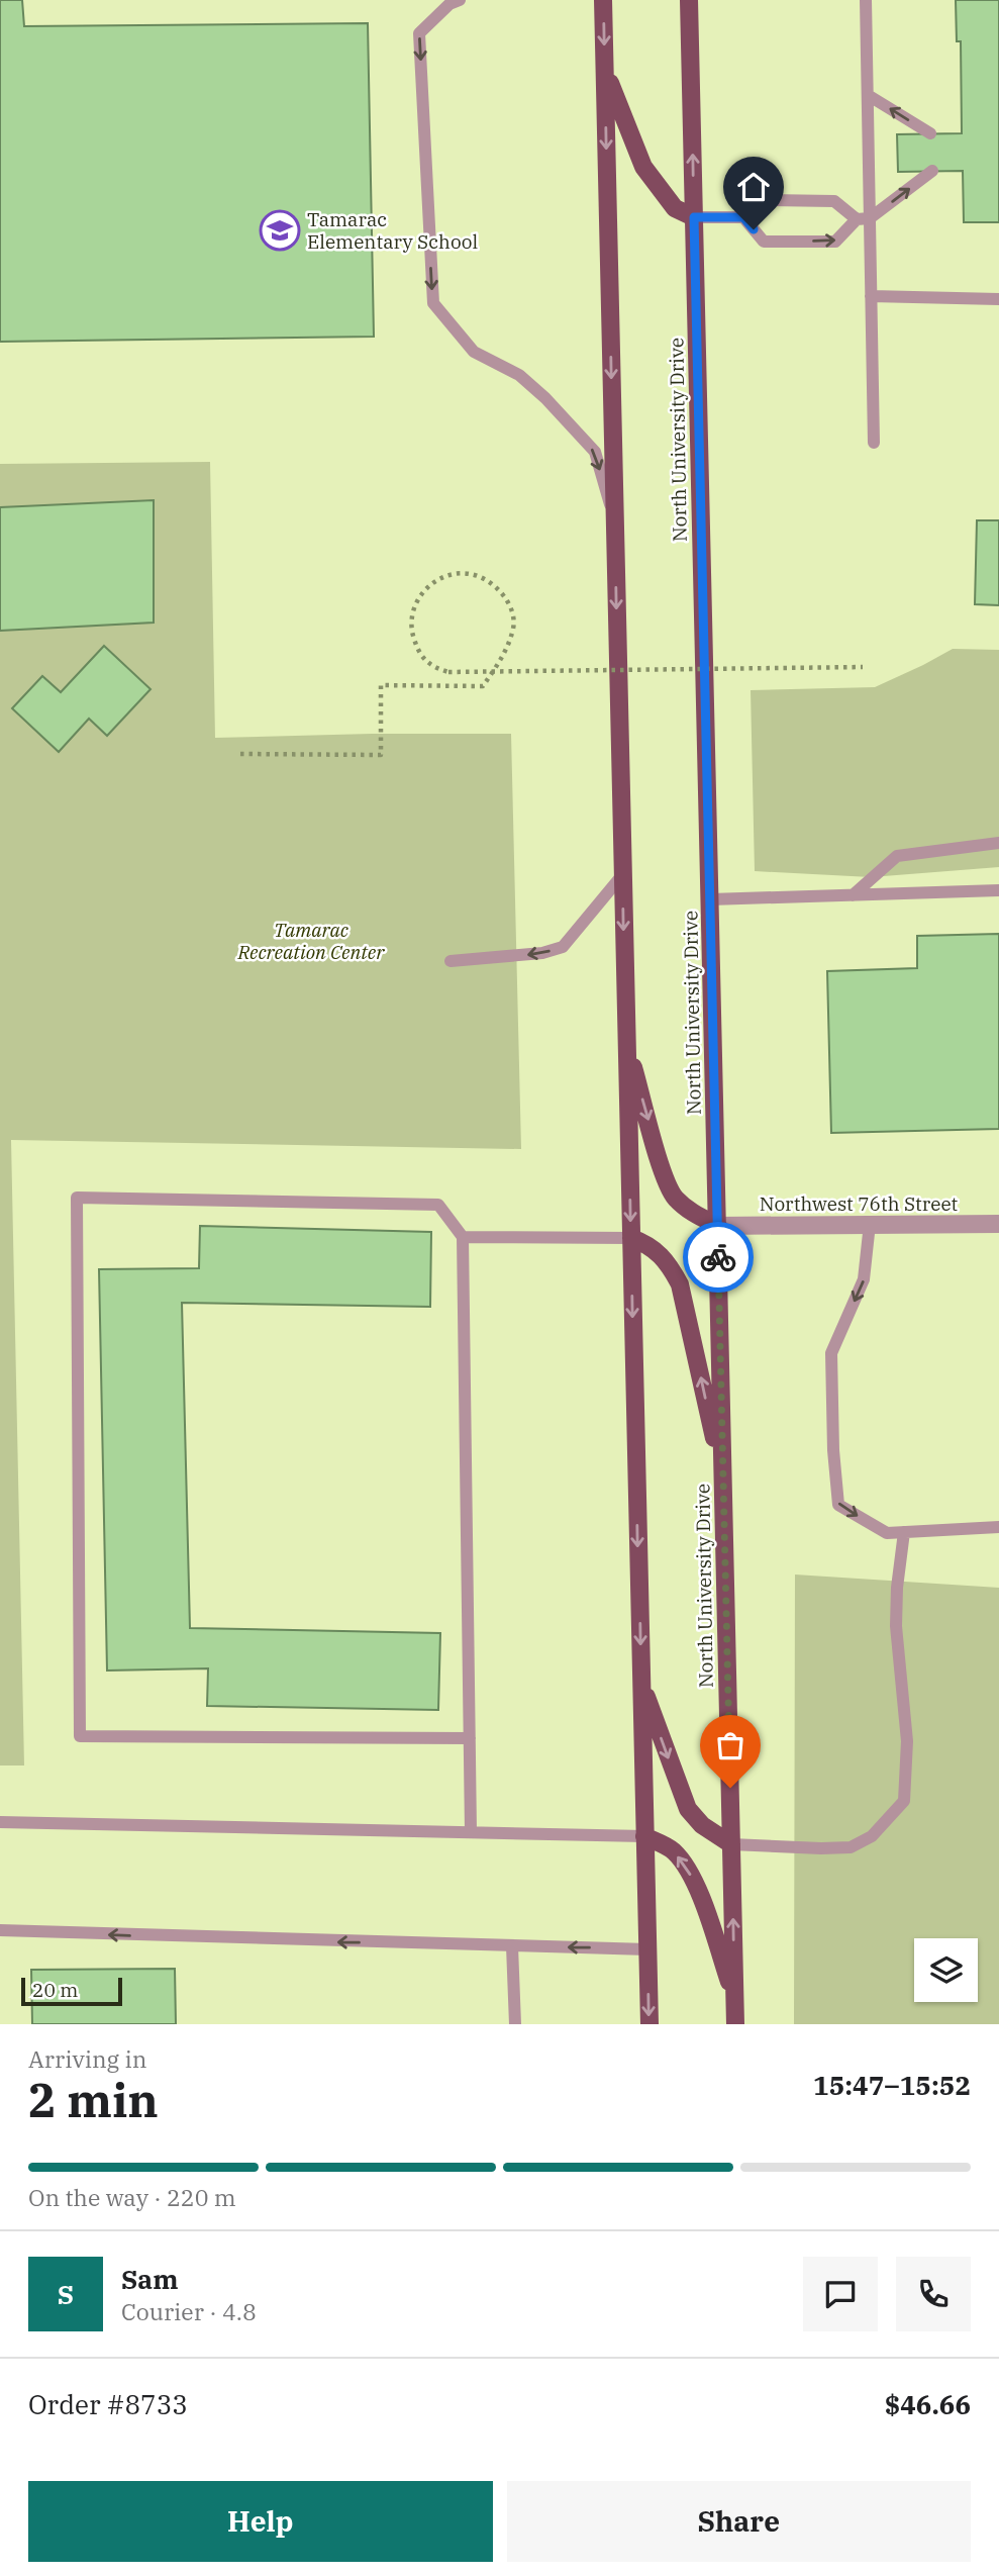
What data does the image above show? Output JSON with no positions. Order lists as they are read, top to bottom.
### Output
{
  "streets": {
    "main road": ["North University Drive"],
    "street": ["Northwest 76th Street"]
  },
  "crossings": [
    ["North University Drive", "Northwest 76th Street"]
  ],
  "parks": ["Tamarac Recreation Center"],
  "places": {
    "school or university": ["Tamarac Elementary School"]
  },
  "scale_bar": "20 m",
  "page": {
    "scale": "20 m",
    "heading": ["2 min", "Arriving in", "15:47–15:52"],
    "panel": [
      "Sam",
      "Courier · 4.8",
      "Order #8733",
      "$46.66"
    ],
    "bar": "On the way · 220 m",
    "round": "S",
    "buttons": ["Help", "Share"]
  }
}
